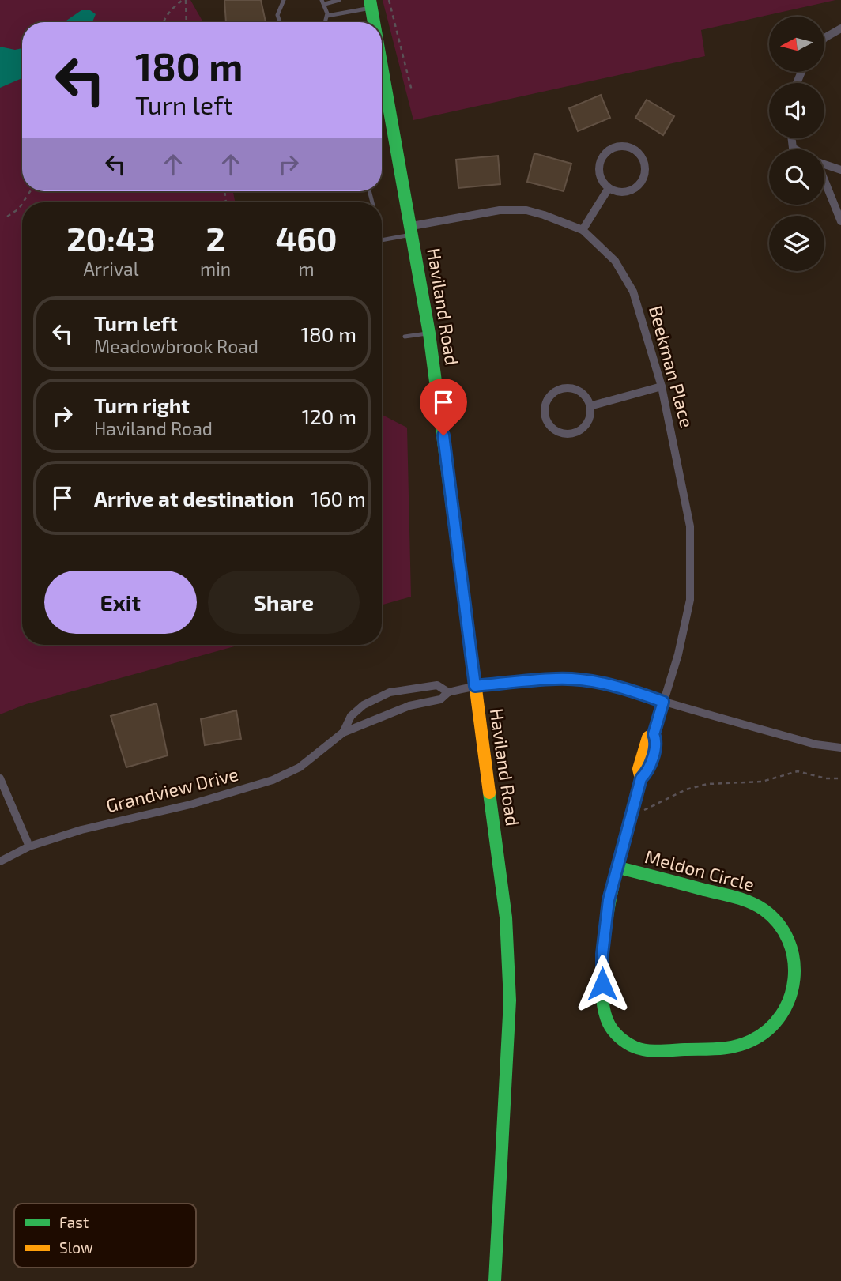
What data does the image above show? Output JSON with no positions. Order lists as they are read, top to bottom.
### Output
{
  "streets": {
    "street": [
      "Haviland Road",
      "Beekman Place",
      "Grandview Drive",
      "Meldon Circle"
    ]
  },
  "crossings": [
    ["Haviland Road", "Beekman Place"],
    ["Beekman Place", "Meldon Circle"]
  ],
  "legend": ["Fast", "Slow"],
  "north": "left",
  "page": {
    "turn": ["180 m", "Turn left"],
    "eta": [
      "20:43",
      "Arrival",
      "2",
      "min",
      "460",
      "m"
    ],
    "list": [
      {
        "name": "Turn left",
        "note": "Meadowbrook Road",
        "value": "180 m"
      },
      {
        "name": "Turn right",
        "note": "Haviland Road",
        "value": "120 m"
      },
      {
        "name": "Arrive at destination",
        "value": "160 m"
      }
    ],
    "buttons": ["Exit", "Share"]
  }
}
